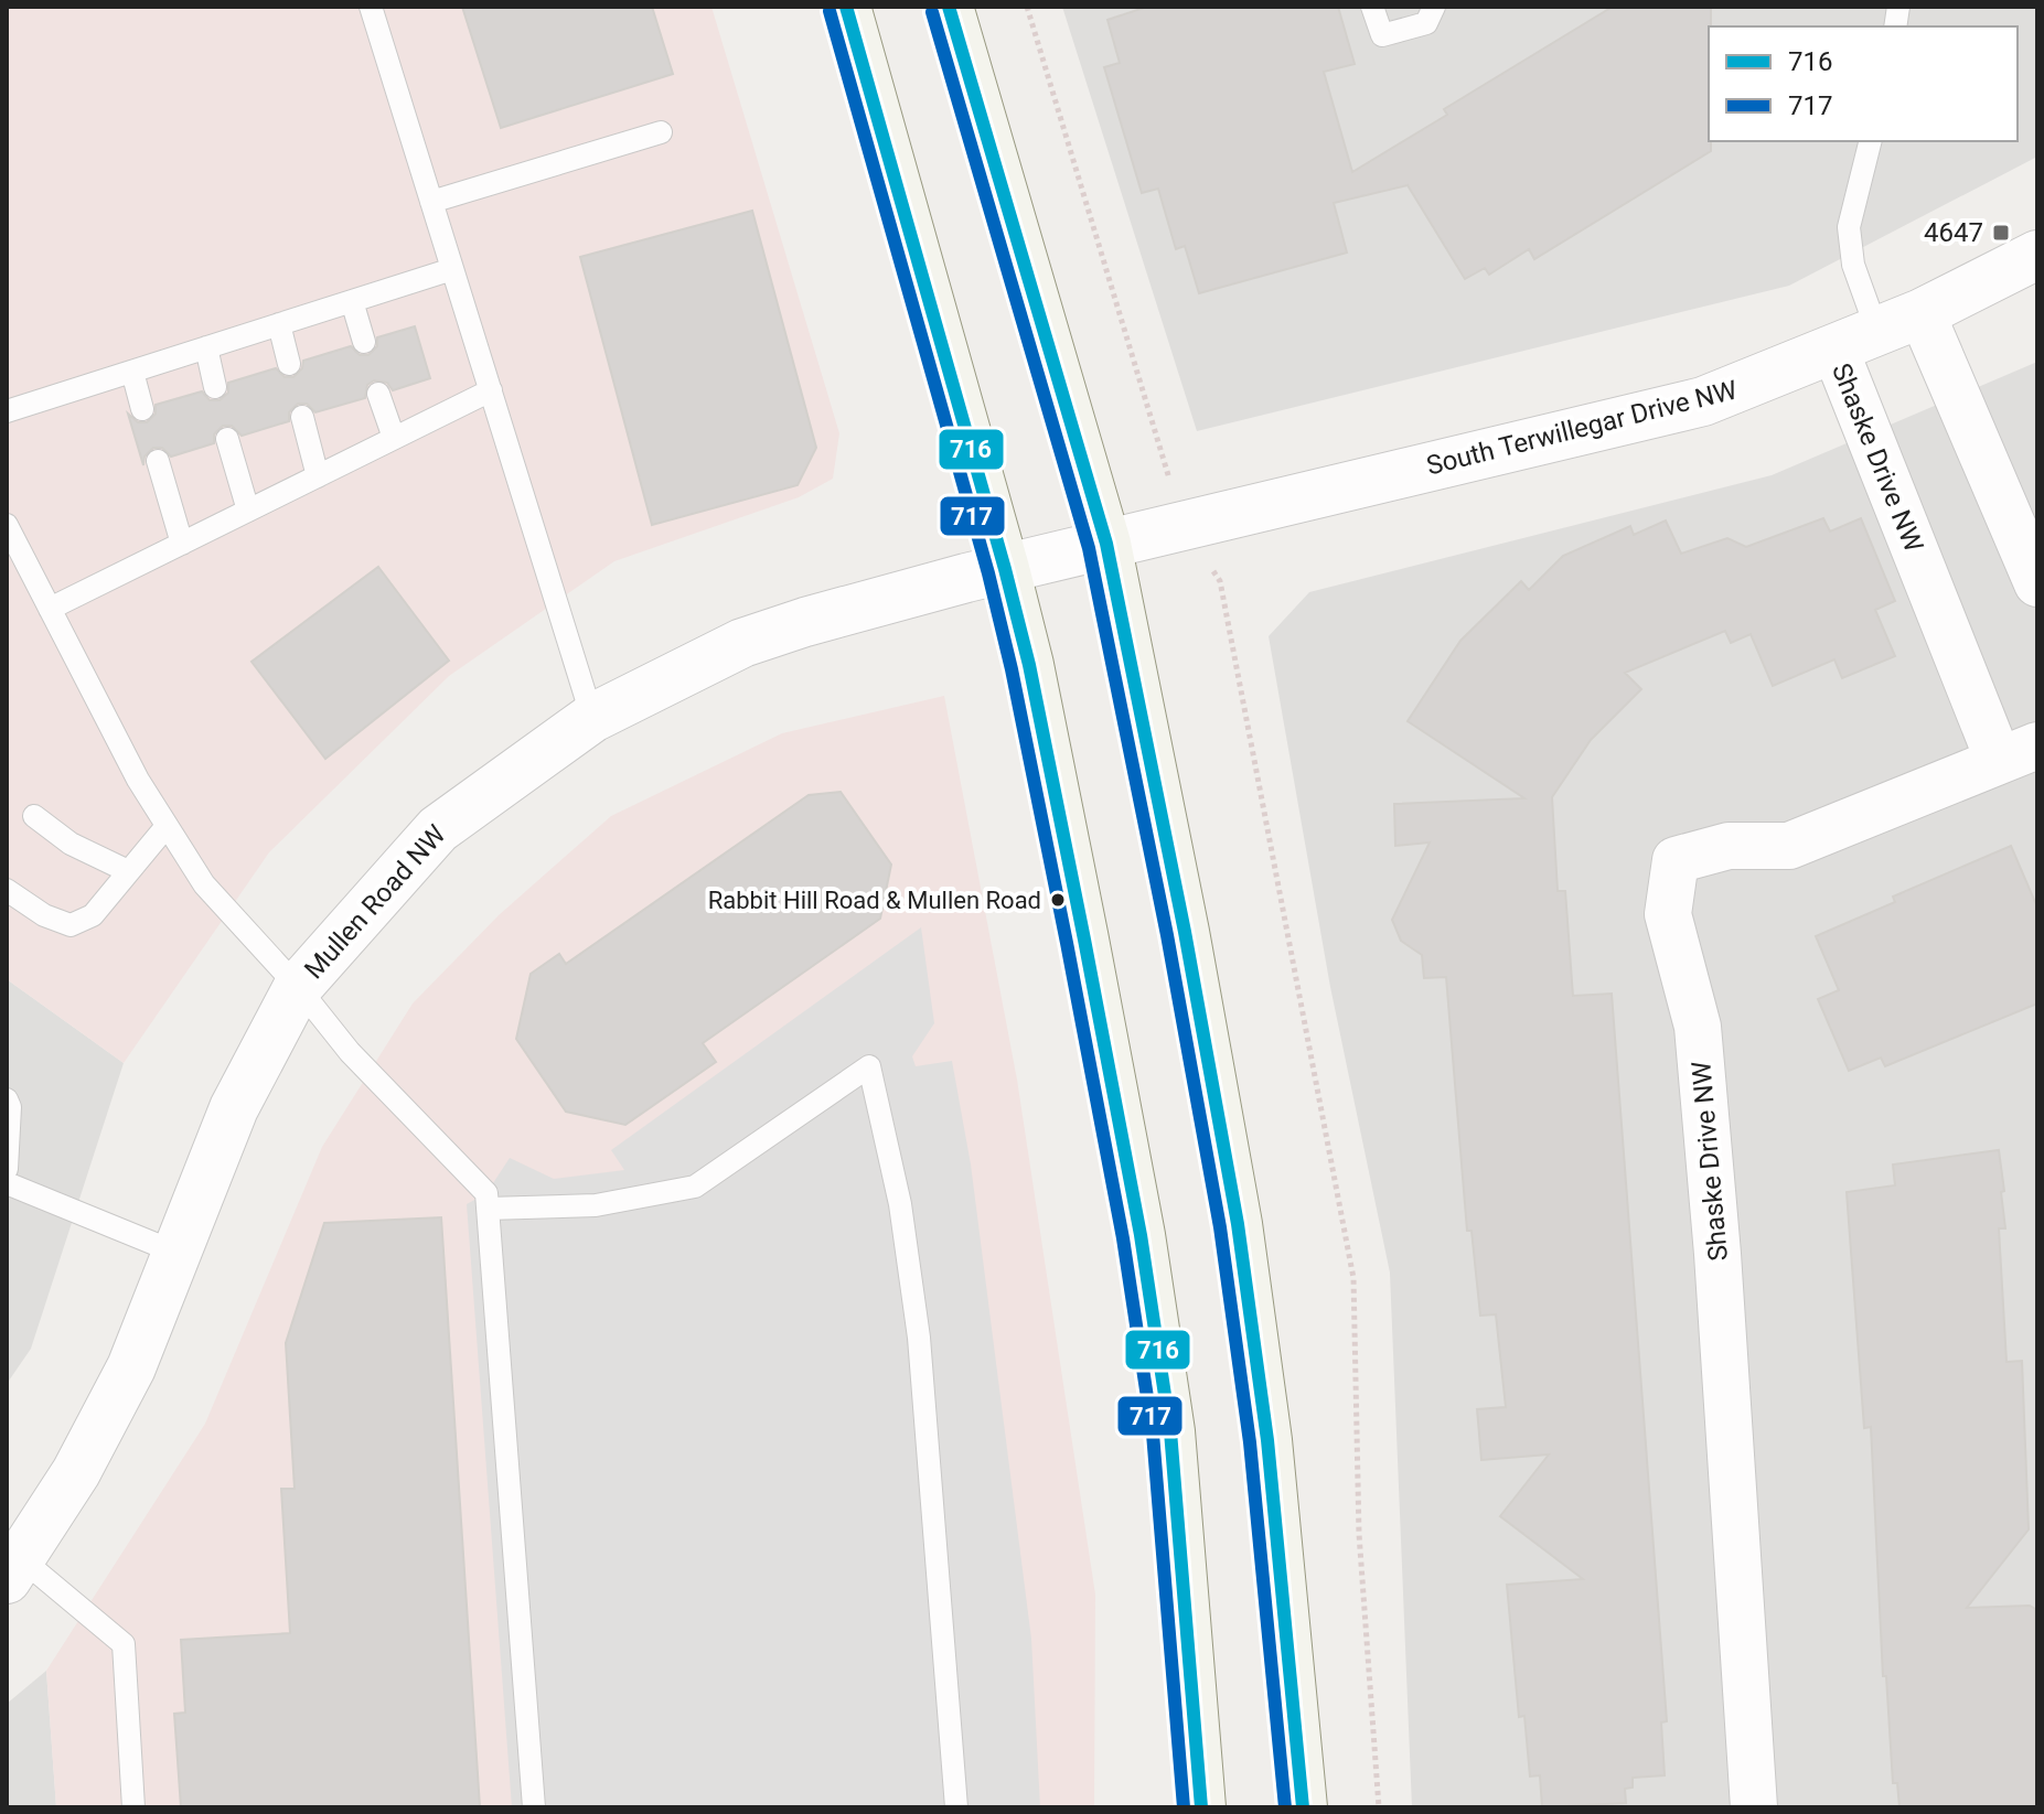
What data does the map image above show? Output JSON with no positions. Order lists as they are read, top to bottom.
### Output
{
  "streets": {
    "street": ["South Terwillegar Drive NW", "Shaske Drive NW", "Mullen Road NW"]
  },
  "crossings": [
    ["South Terwillegar Drive NW", "Shaske Drive NW"],
    ["South Terwillegar Drive NW", "Mullen Road NW"]
  ],
  "places": {
    "transit": ["4647"],
    "other": ["Rabbit Hill Road & Mullen Road"]
  },
  "lines": ["transit line 716", "transit line 717"],
  "legend": ["716", "717"]
}
